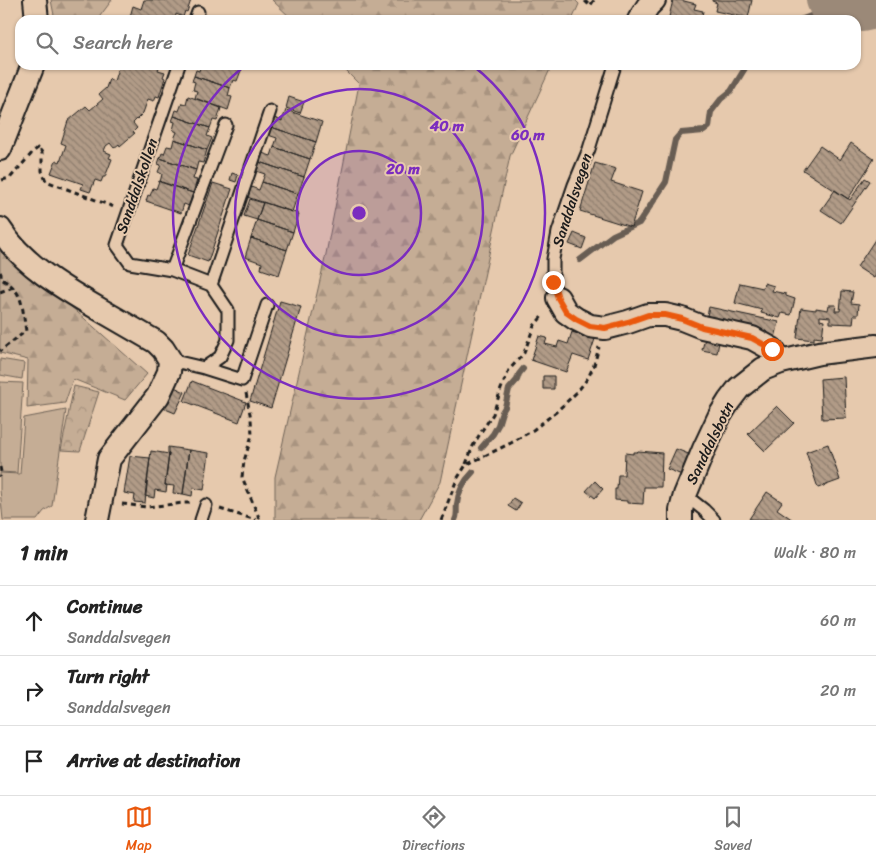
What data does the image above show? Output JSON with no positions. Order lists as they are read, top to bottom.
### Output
{
  "streets": {
    "street": ["Sanddalsvegen", "Sanddalsbotn"],
    "lane": ["Sanddalskollen"]
  },
  "crossings": [
    ["Sanddalsvegen", "Sanddalsbotn"]
  ],
  "page": {
    "search": "Search here",
    "heading": ["1 min", "Walk · 80 m"],
    "list": [
      ["Continue", "Sanddalsvegen", "60 m"],
      ["Turn right", "Sanddalsvegen", "20 m"],
      "Arrive at destination"
    ],
    "nav": ["Map", "Directions", "Saved"]
  },
  "rings": ["40 m", "60 m", "20 m"]
}
